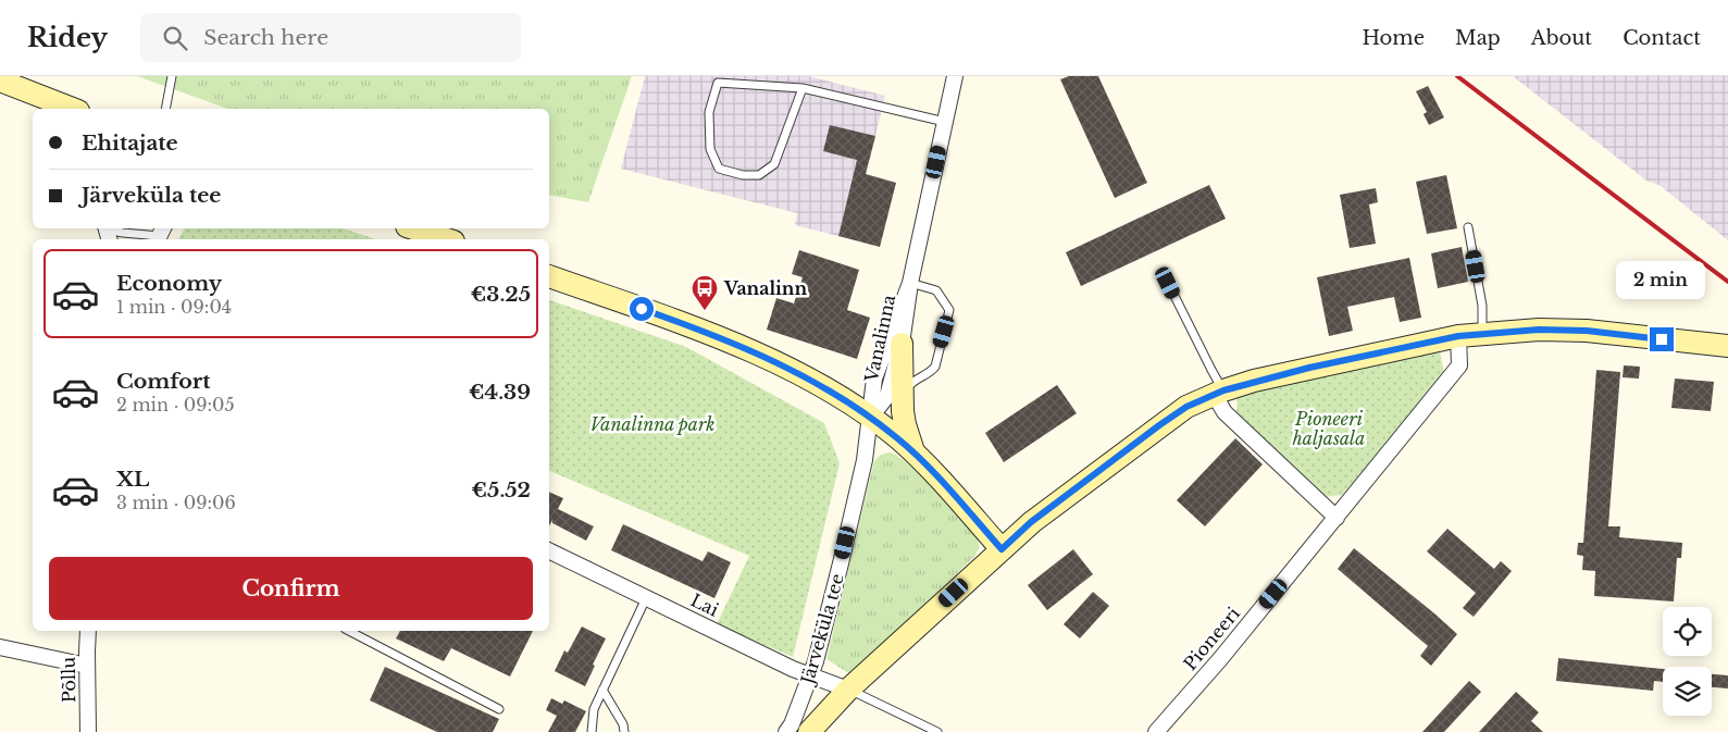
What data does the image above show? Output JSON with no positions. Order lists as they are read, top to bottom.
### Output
{
  "streets": {
    "main road": ["Järveküla tee"],
    "street": [
      "Vanalinna",
      "Lai",
      "Pioneeri",
      "Põllu"
    ]
  },
  "crossings": [
    ["Vanalinna", "Järveküla tee"],
    ["Lai", "Järveküla tee"],
    ["Järveküla tee", "Pioneeri"]
  ],
  "parks": ["Pioneeri haljasala", "Vanalinna park"],
  "places": {
    "bus stop": ["Vanalinn"]
  },
  "page": {
    "header": "Ridey",
    "search": "Search here",
    "nav": [
      "Home",
      "Map",
      "About",
      "Contact"
    ],
    "banner": ["Ehitajate", "Järveküla tee"],
    "list": [
      {
        "name": "Economy",
        "note": "1 min · 09:04",
        "value": "€3.25"
      },
      {
        "name": "Comfort",
        "note": "2 min · 09:05",
        "value": "€4.39"
      },
      {
        "name": "XL",
        "note": "3 min · 09:06",
        "value": "€5.52"
      }
    ],
    "bubble": "2 min",
    "buttons": "Confirm"
  }
}
